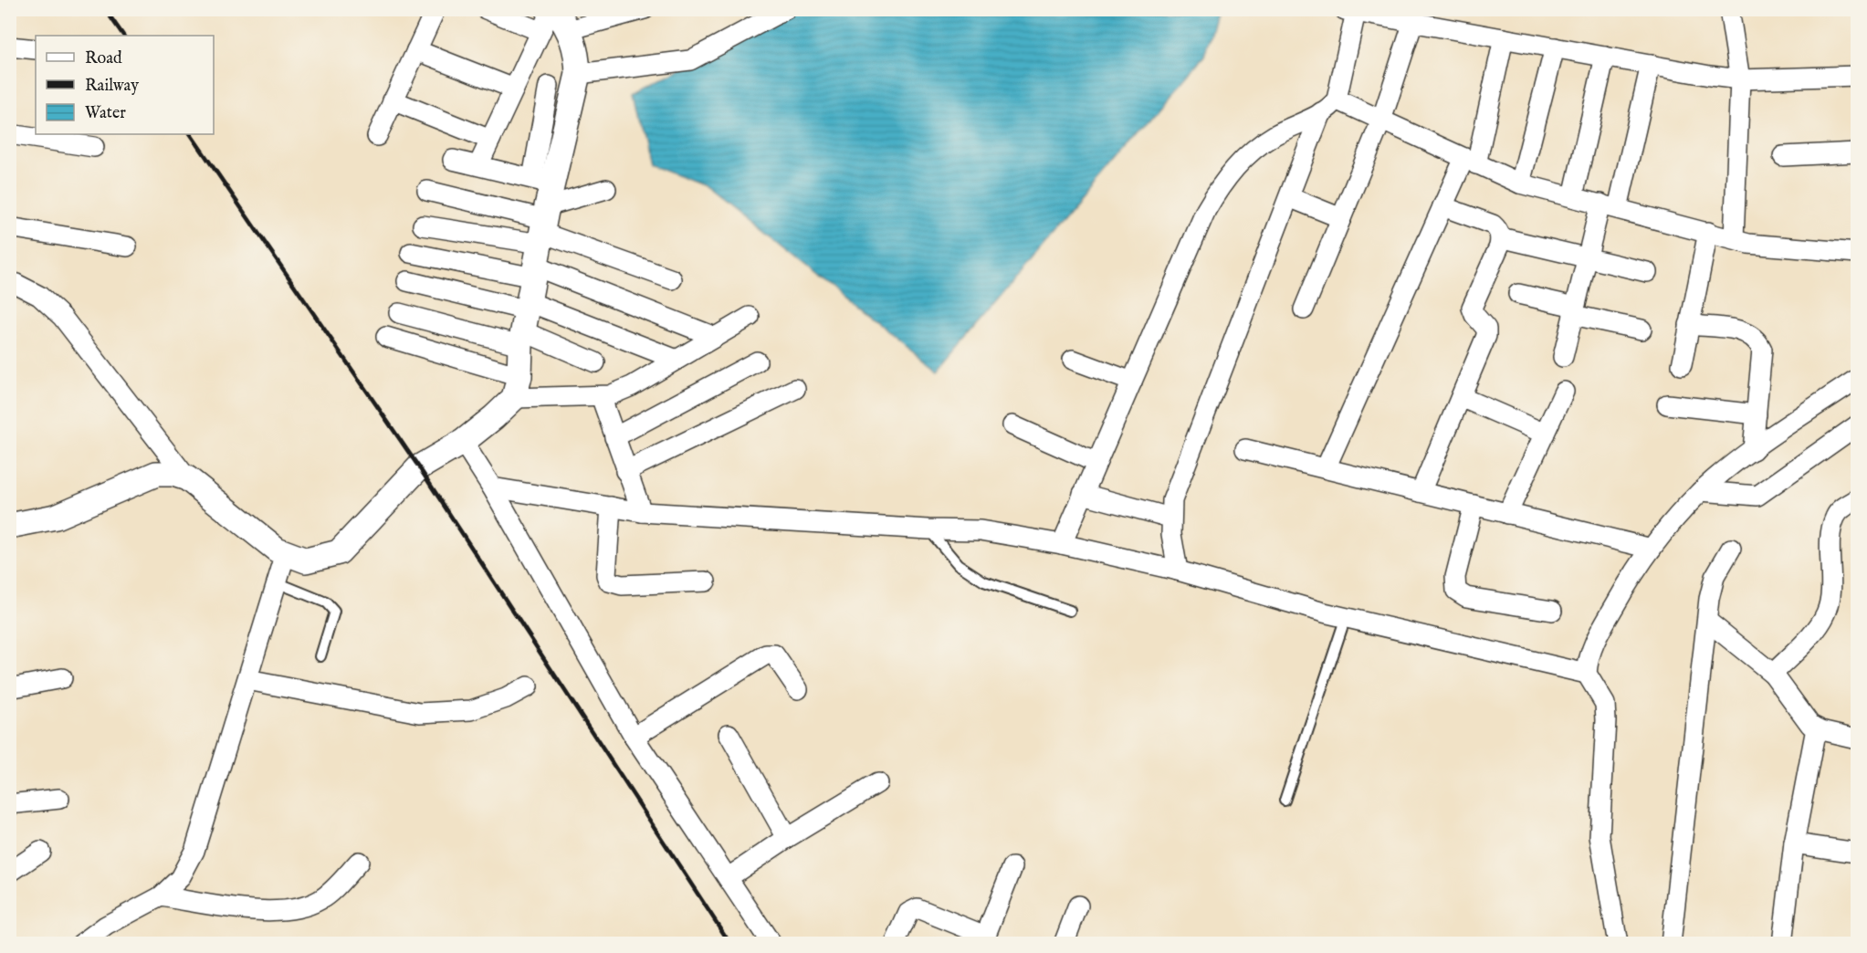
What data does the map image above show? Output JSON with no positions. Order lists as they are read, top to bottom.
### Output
{
  "legend": ["Road", "Railway", "Water"]
}
